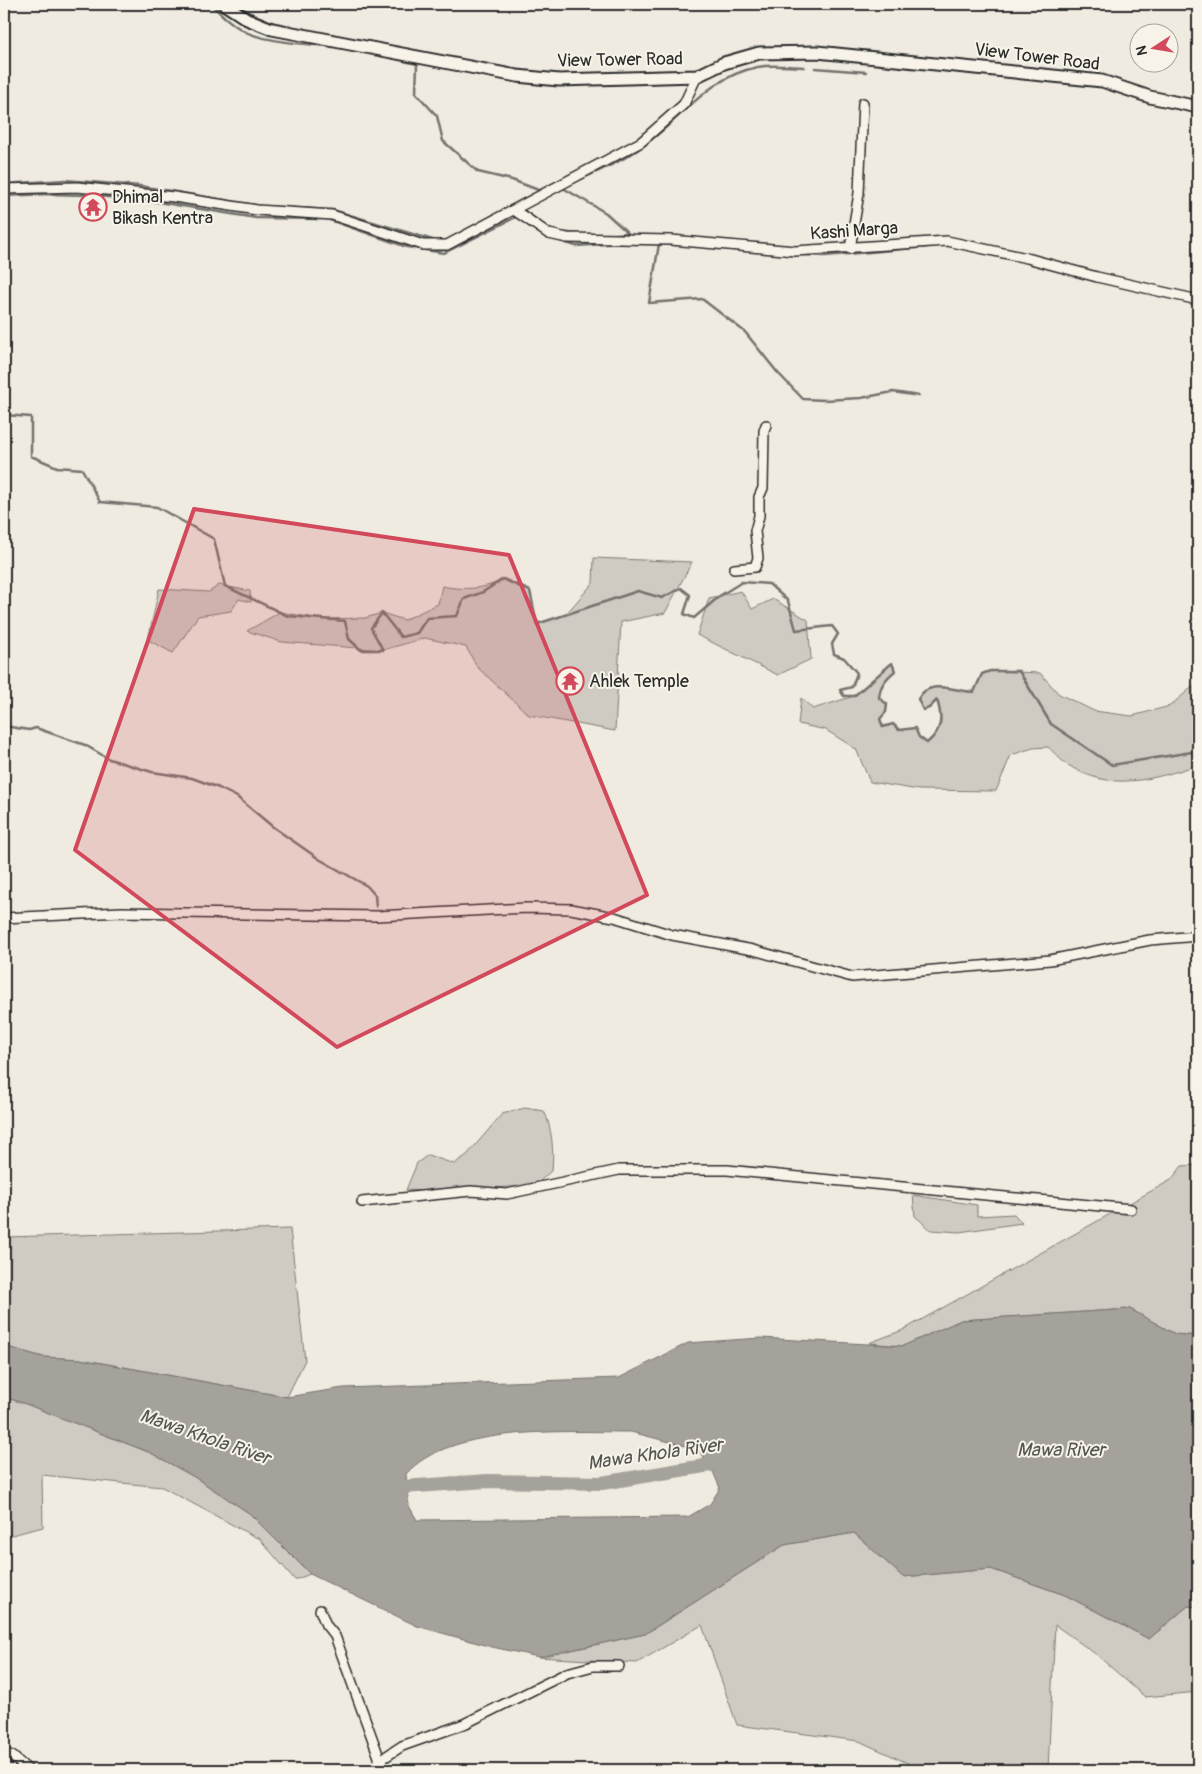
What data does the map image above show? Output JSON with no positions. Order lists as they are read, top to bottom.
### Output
{
  "streets": {
    "street": ["View Tower Road", "Kashi Marga"]
  },
  "water": ["Mawa Khola River", "Mawa River"],
  "places": {
    "temple": ["Dhimal Bikash Kentra", "Ahlek Temple"]
  },
  "north": "left"
}
